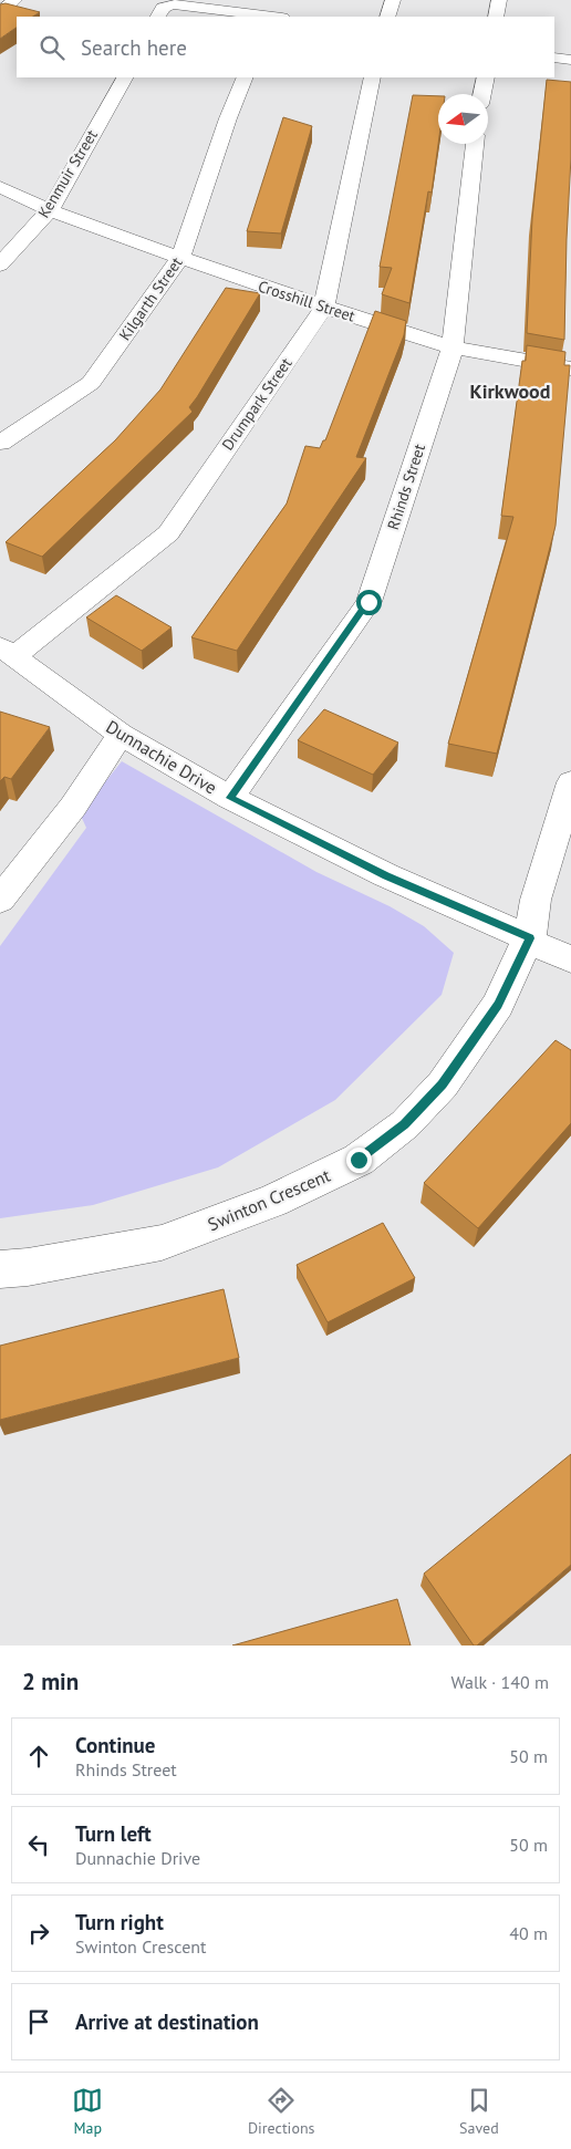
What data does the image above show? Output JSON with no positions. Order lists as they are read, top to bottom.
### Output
{
  "streets": {
    "street": [
      "Kenmuir Street",
      "Kilgarth Street",
      "Crosshill Street",
      "Drumpark Street",
      "Rhinds Street",
      "Dunnachie Drive",
      "Swinton Crescent"
    ]
  },
  "crossings": [
    ["Kenmuir Street", "Crosshill Street"],
    ["Kilgarth Street", "Crosshill Street"],
    ["Crosshill Street", "Drumpark Street"],
    ["Crosshill Street", "Rhinds Street"],
    ["Drumpark Street", "Dunnachie Drive"],
    ["Rhinds Street", "Dunnachie Drive"],
    ["Dunnachie Drive", "Swinton Crescent"]
  ],
  "districts": ["Kirkwood"],
  "north": "left",
  "page": {
    "search": "Search here",
    "heading": ["2 min", "Walk · 140 m"],
    "list": [
      ["Continue", "Rhinds Street", "50 m"],
      ["Turn left", "Dunnachie Drive", "50 m"],
      ["Turn right", "Swinton Crescent", "40 m"],
      "Arrive at destination"
    ],
    "nav": ["Map", "Directions", "Saved"]
  }
}
